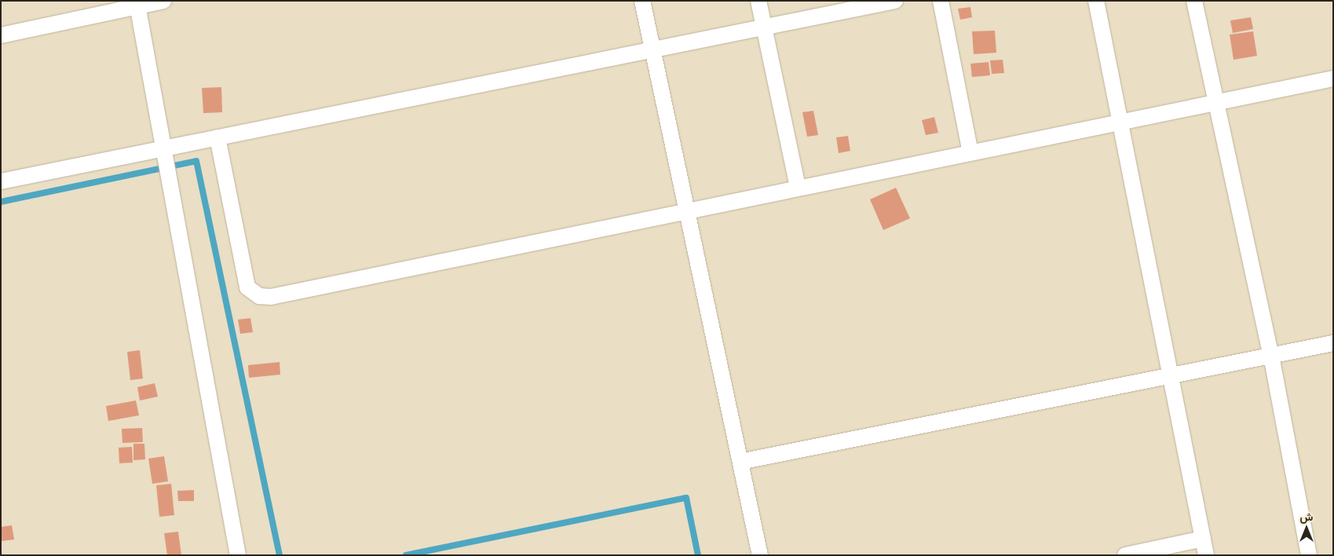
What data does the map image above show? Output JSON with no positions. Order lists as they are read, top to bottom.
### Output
{
  "north": "top"
}
